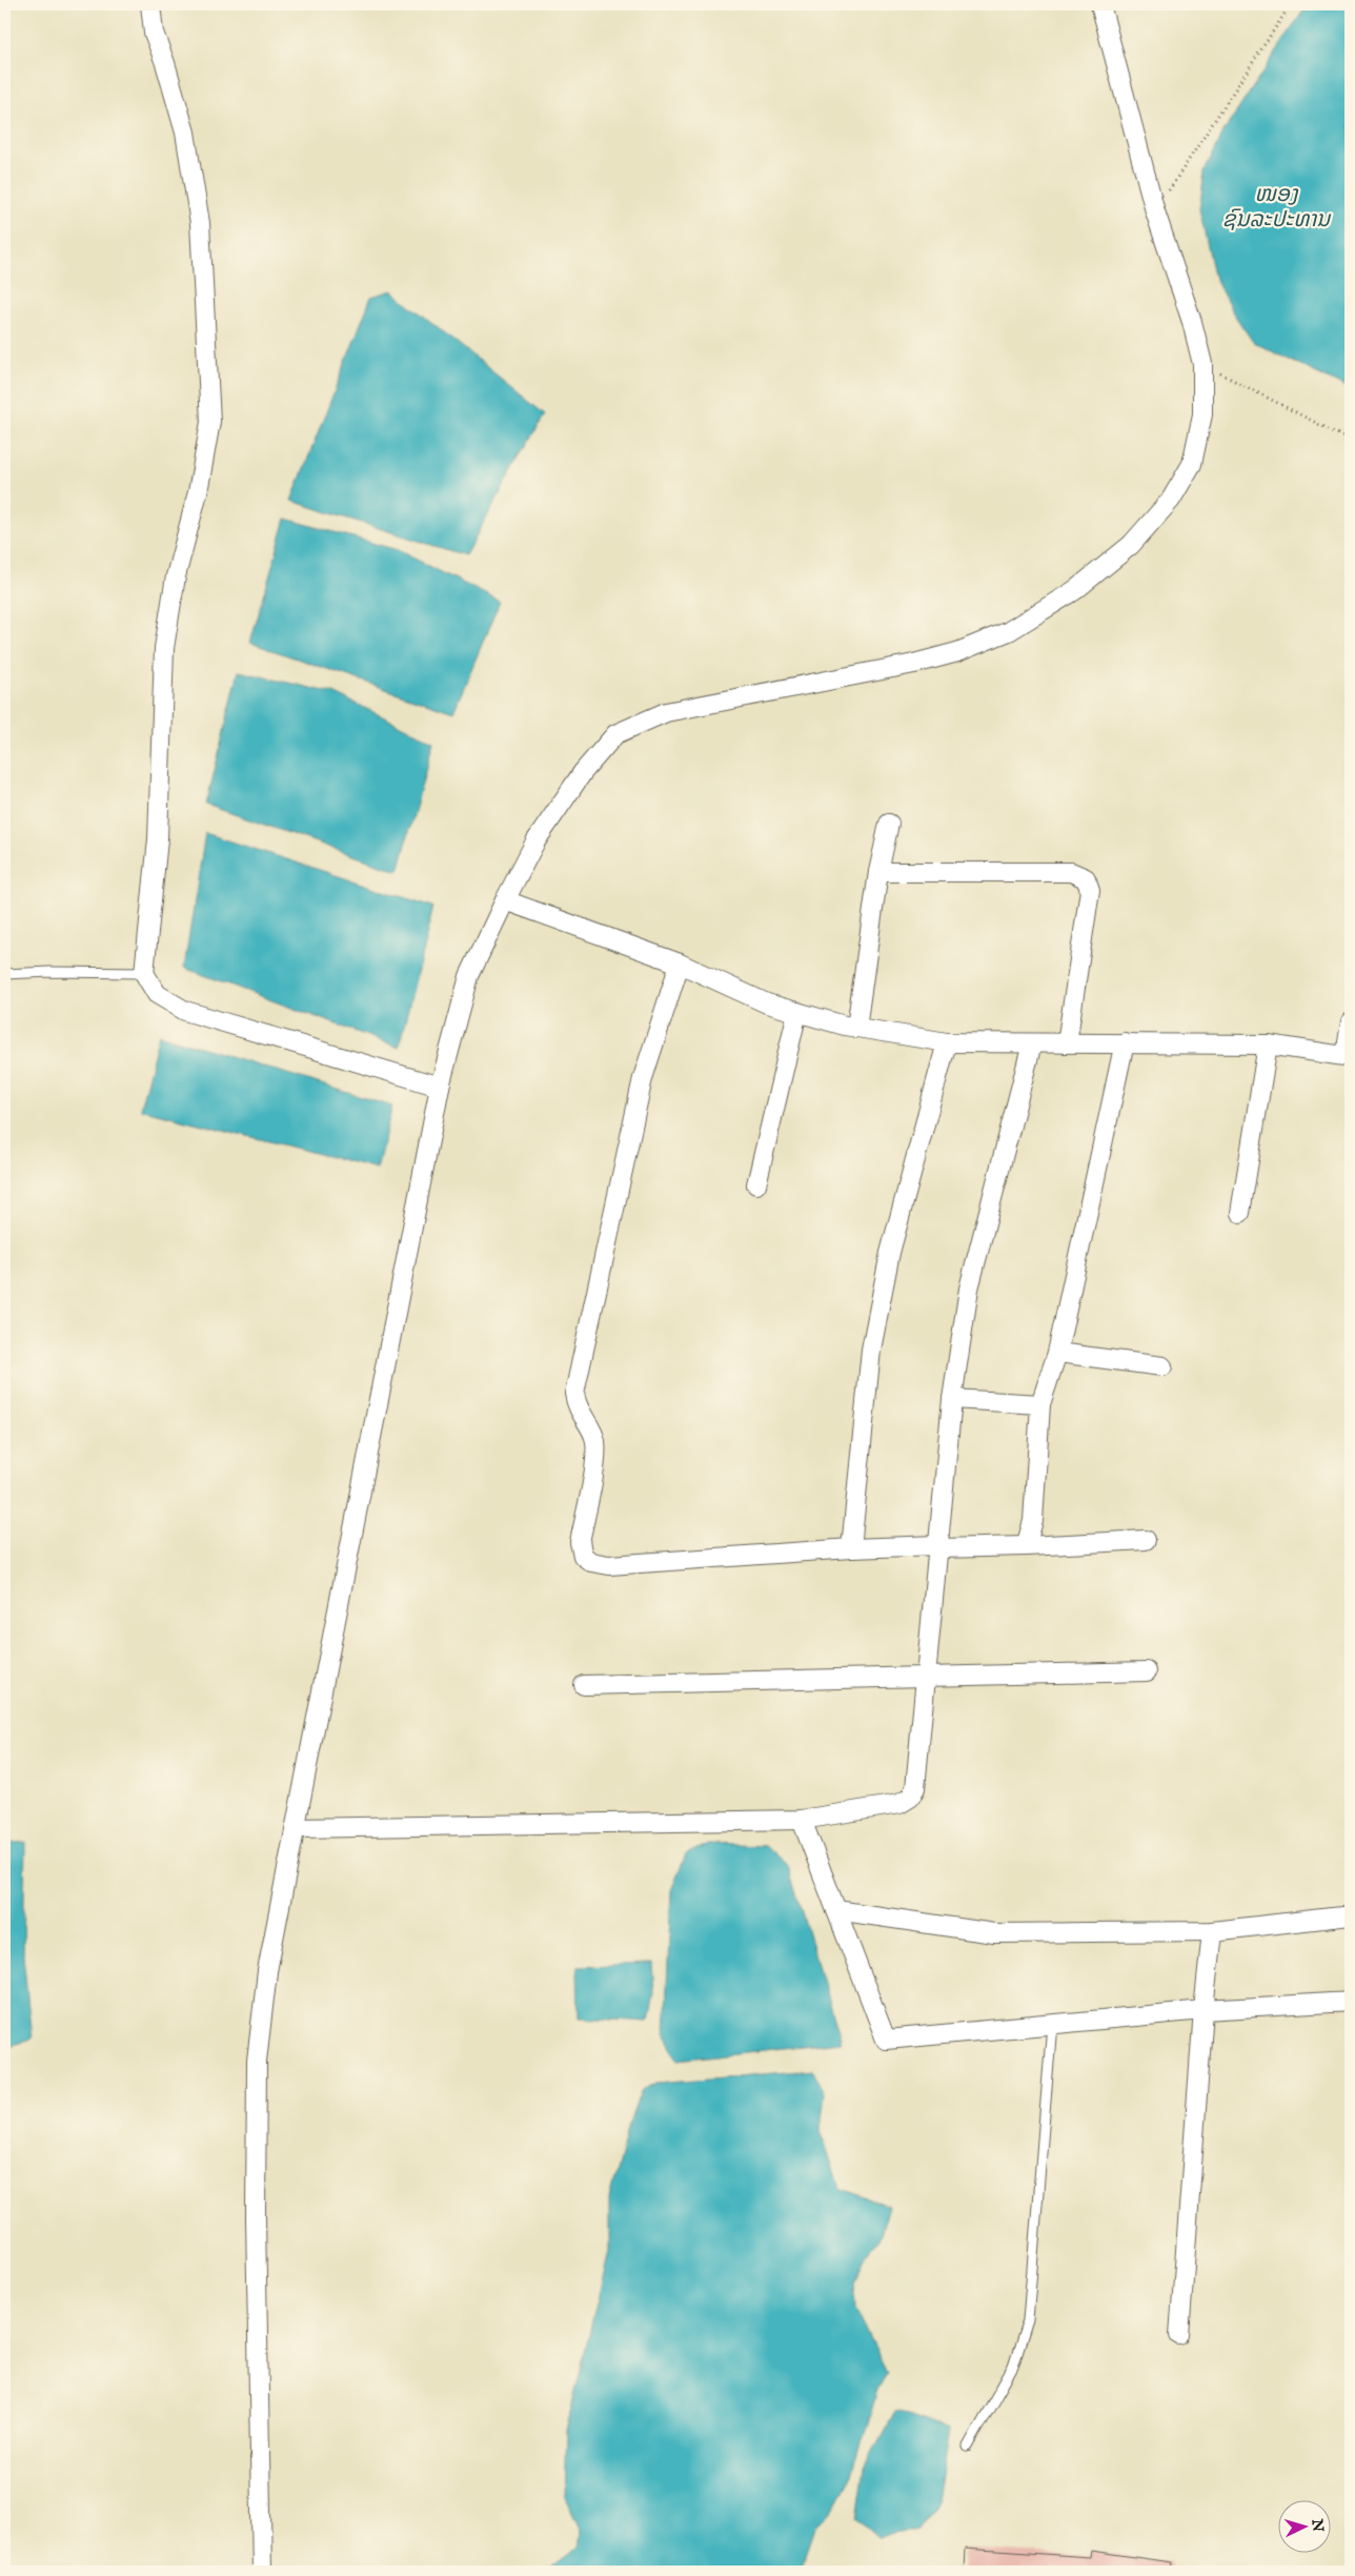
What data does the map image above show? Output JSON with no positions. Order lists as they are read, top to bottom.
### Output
{
  "water": ["ໜອງ ຊົນລະປະທານ"],
  "north": "right"
}
